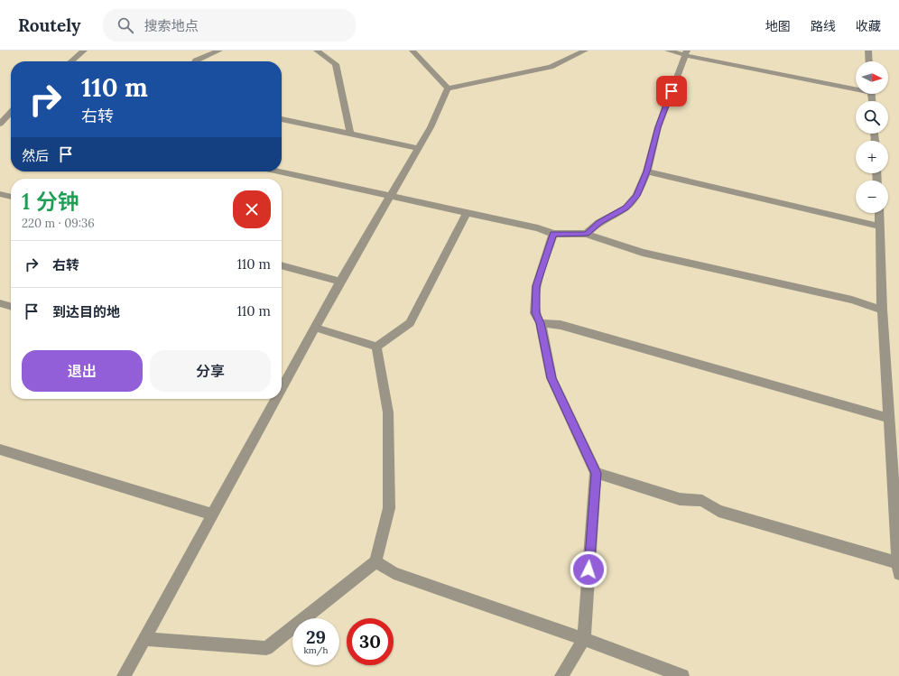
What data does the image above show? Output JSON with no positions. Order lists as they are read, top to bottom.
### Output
{
  "north": "right",
  "page": {
    "header": "Routely",
    "search": "搜索地点",
    "nav": ["地图", "路线", "收藏"],
    "map_buttons": ["+", "−"],
    "turn": ["110 m", "右转"],
    "then": "然后",
    "heading": ["1 分钟", "220 m · 09:36"],
    "list": [
      {
        "name": "右转",
        "value": "110 m"
      },
      {
        "name": "到达目的地",
        "value": "110 m"
      }
    ],
    "buttons": ["退出", "分享"],
    "speed": "29 km/h",
    "limit": "30"
  }
}
